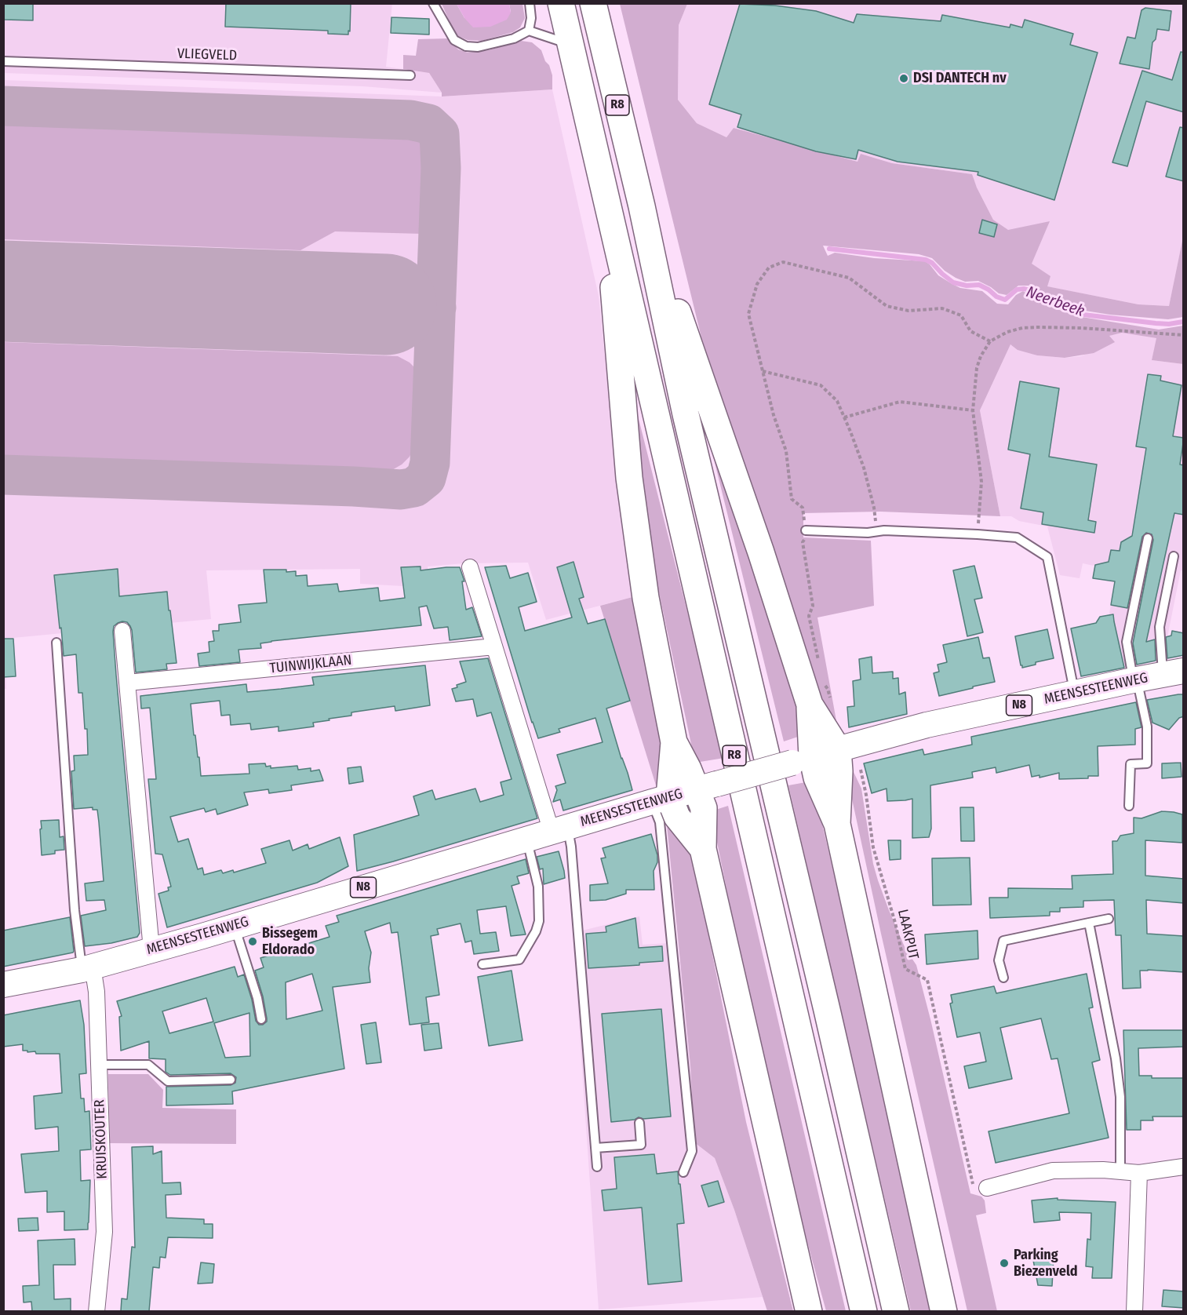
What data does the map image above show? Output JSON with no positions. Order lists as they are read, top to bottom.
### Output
{
  "streets": {
    "highway": ["R8"],
    "main road": ["MEENSESTEENWEG", "N8"],
    "street": ["TUINWIJKLAAN", "KRUISKOUTER"],
    "lane": ["VLIEGVELD"],
    "path": ["LAAKPUT"]
  },
  "crossings": [
    ["MEENSESTEENWEG", "N8"],
    ["MEENSESTEENWEG", "LAAKPUT"],
    ["MEENSESTEENWEG", "KRUISKOUTER"],
    ["N8", "KRUISKOUTER"]
  ],
  "water": ["Neerbeek"],
  "places": ["DSI DANTECH nv", "Bissegem Eldorado", "Parking Biezenveld"]
}
